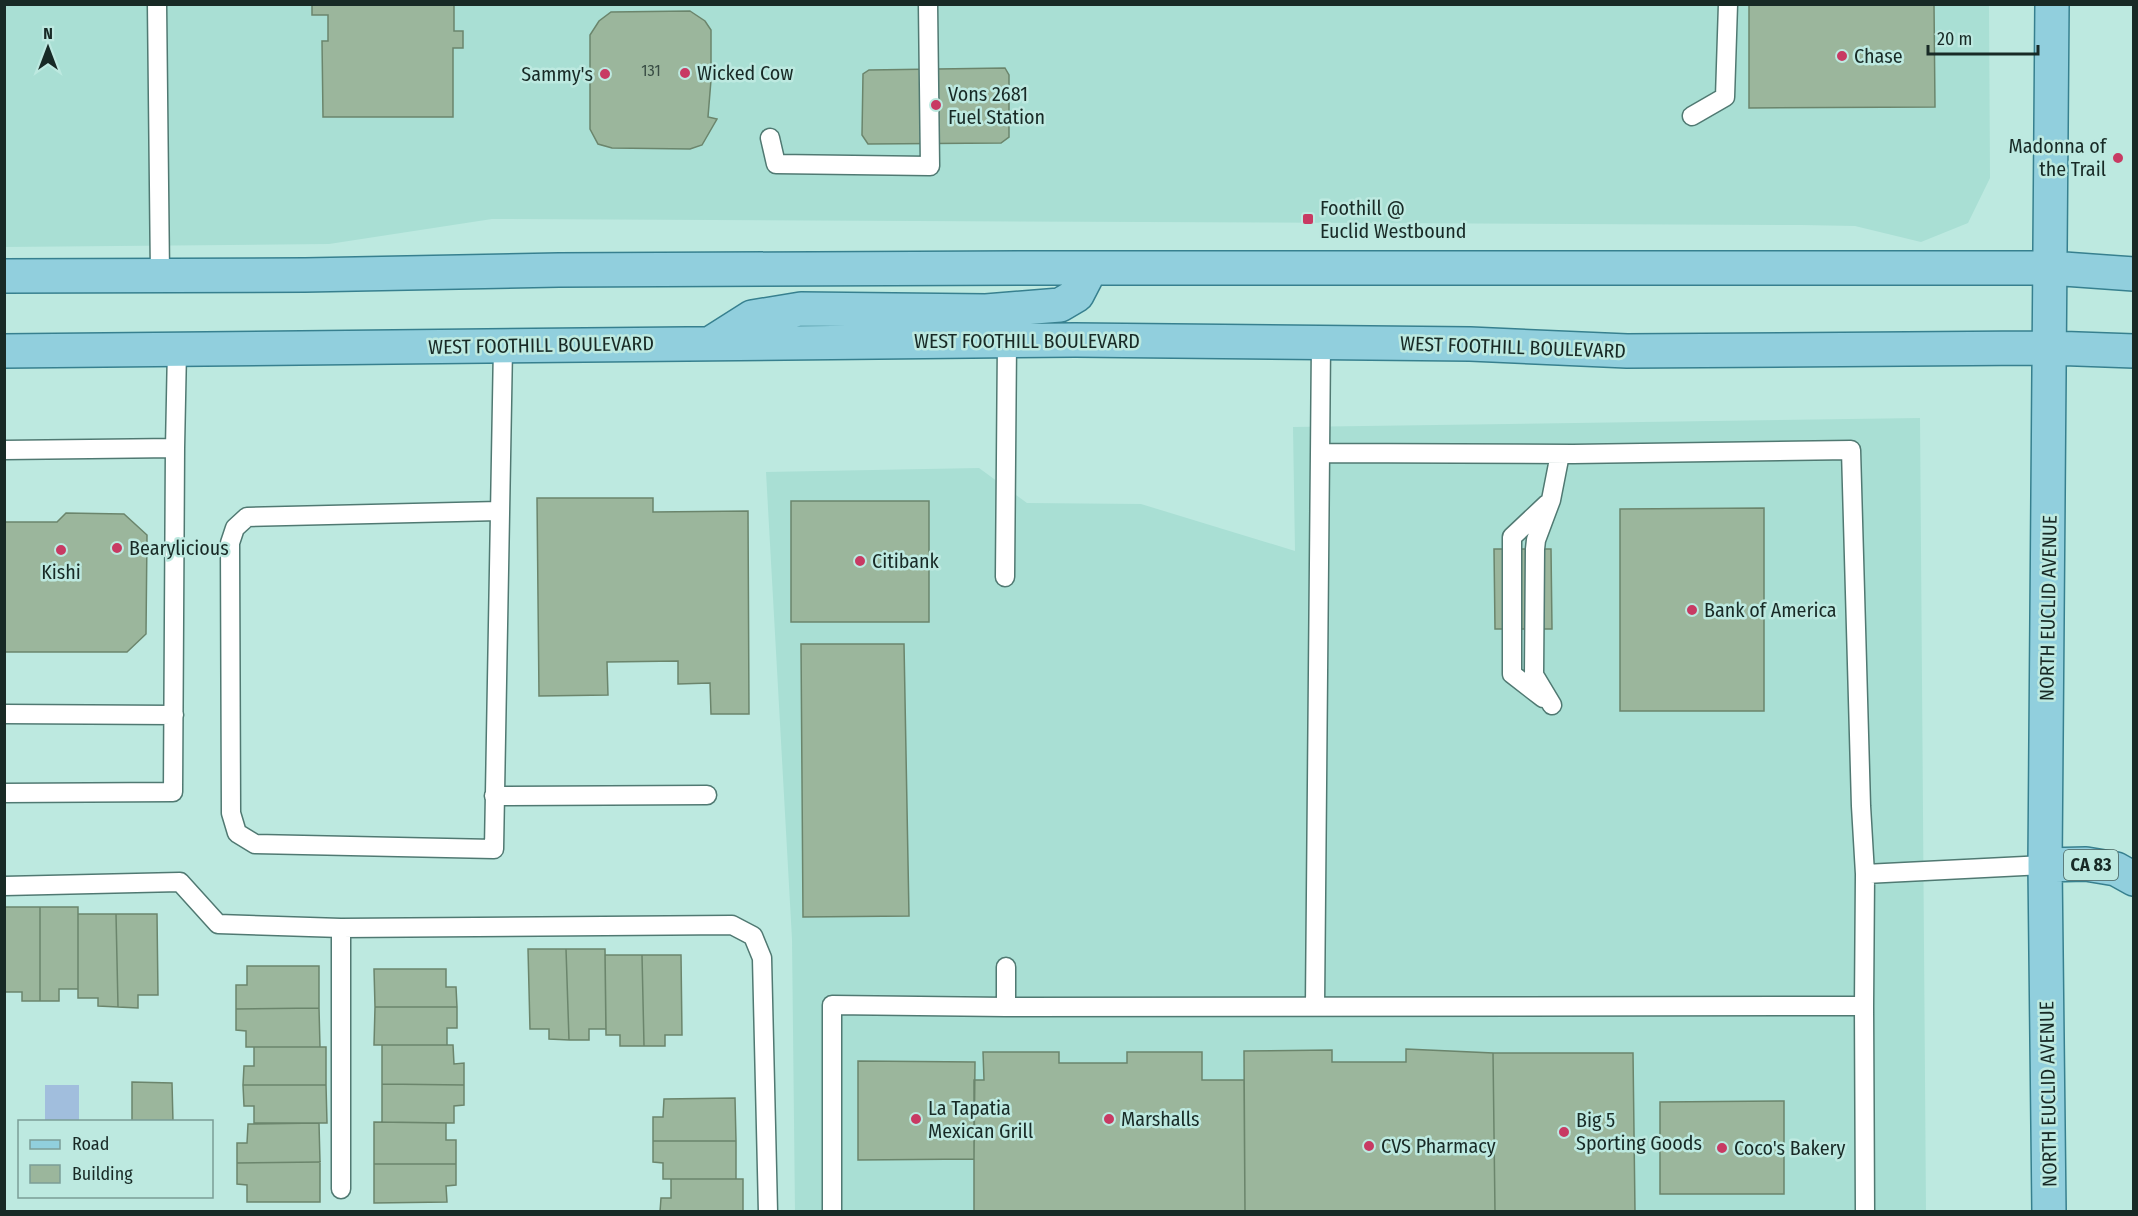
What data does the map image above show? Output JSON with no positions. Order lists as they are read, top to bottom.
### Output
{
  "streets": {
    "main road": ["WEST FOOTHILL BOULEVARD", "NORTH EUCLID AVENUE", "CA 83"]
  },
  "crossings": [
    ["WEST FOOTHILL BOULEVARD", "NORTH EUCLID AVENUE"],
    ["NORTH EUCLID AVENUE", "CA 83"]
  ],
  "places": {
    "other": [
      "Chase",
      "Wicked Cow",
      "Sammy's",
      "Vons 2681 Fuel Station",
      "Madonna of the Trail",
      "Bearylicious",
      "Kishi",
      "Citibank",
      "Bank of America",
      "La Tapatia Mexican Grill",
      "Marshalls",
      "Big 5 Sporting Goods",
      "CVS Pharmacy",
      "Coco's Bakery"
    ],
    "transit": ["Foothill @ Euclid Westbound"]
  },
  "house_numbers": ["131"],
  "legend": ["Road", "Building"],
  "scale_bar": "20 m",
  "north": "top"
}
